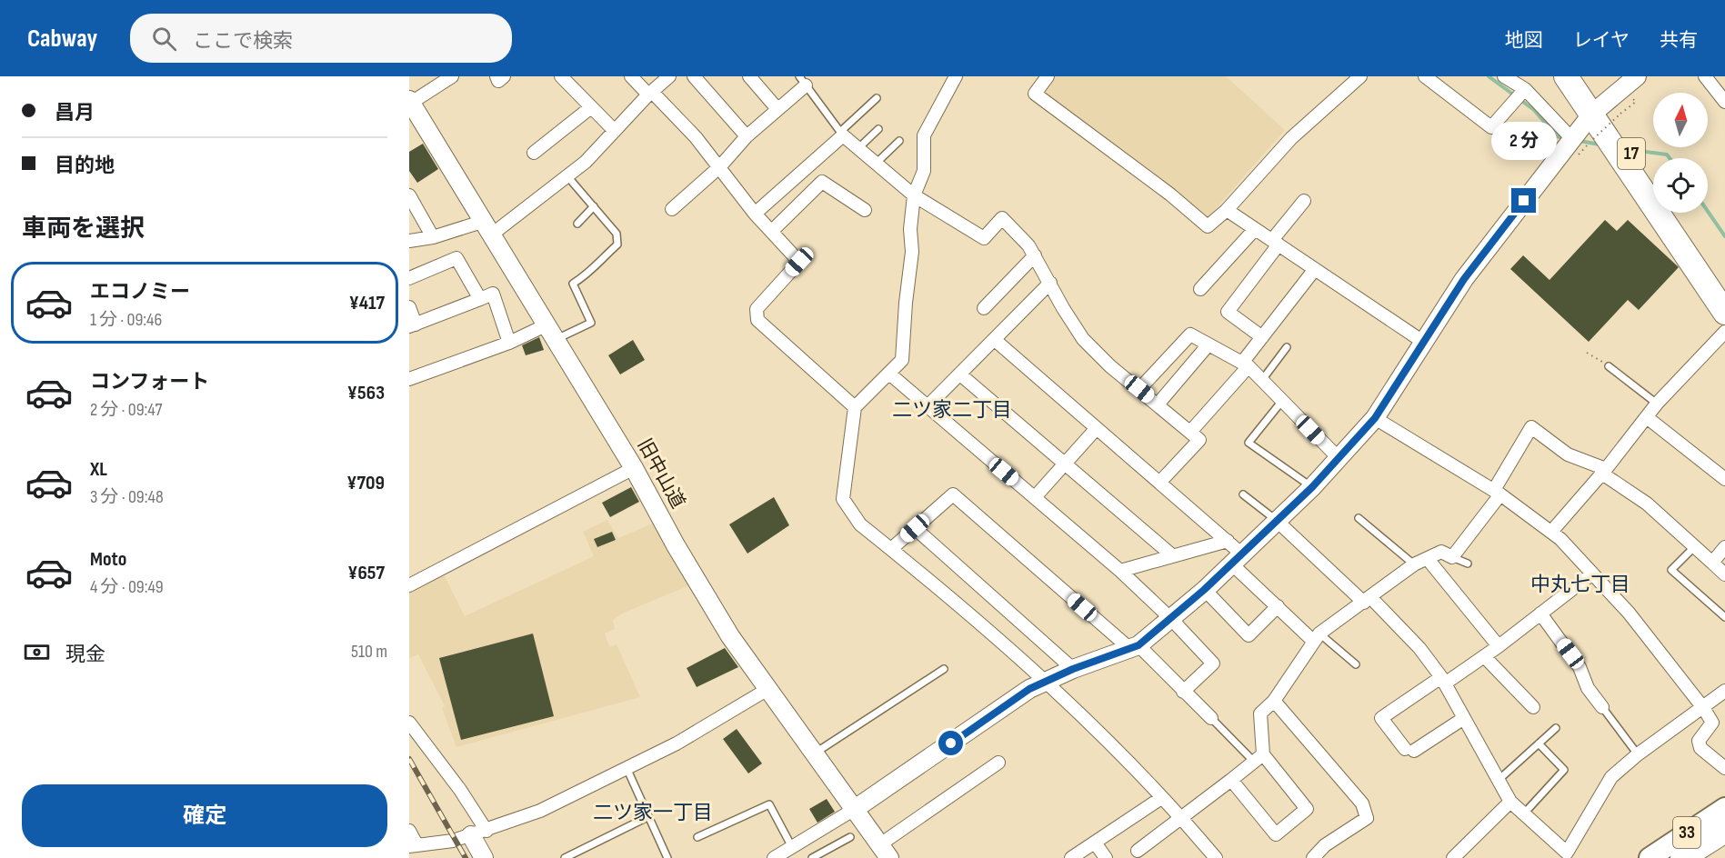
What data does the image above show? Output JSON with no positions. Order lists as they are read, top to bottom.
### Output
{
  "streets": {
    "highway": ["17"],
    "main road": ["33"],
    "street": ["旧中山道"]
  },
  "districts": ["二ツ家二丁目", "中丸七丁目", "二ツ家一丁目"],
  "north": "top",
  "page": {
    "header": "Cabway",
    "search": "ここで検索",
    "nav": ["地図", "レイヤ", "共有"],
    "banner": ["昌月", "目的地"],
    "bubble": "2 分",
    "heading": "車両を選択",
    "list": [
      {
        "name": "エコノミー",
        "note": "1 分 · 09:46",
        "value": "¥417"
      },
      {
        "name": "コンフォート",
        "note": "2 分 · 09:47",
        "value": "¥563"
      },
      {
        "name": "XL",
        "note": "3 分 · 09:48",
        "value": "¥709"
      },
      {
        "name": "Moto",
        "note": "4 分 · 09:49",
        "value": "¥657"
      }
    ],
    "pay": ["現金", "510 m"],
    "buttons": "確定"
  }
}
